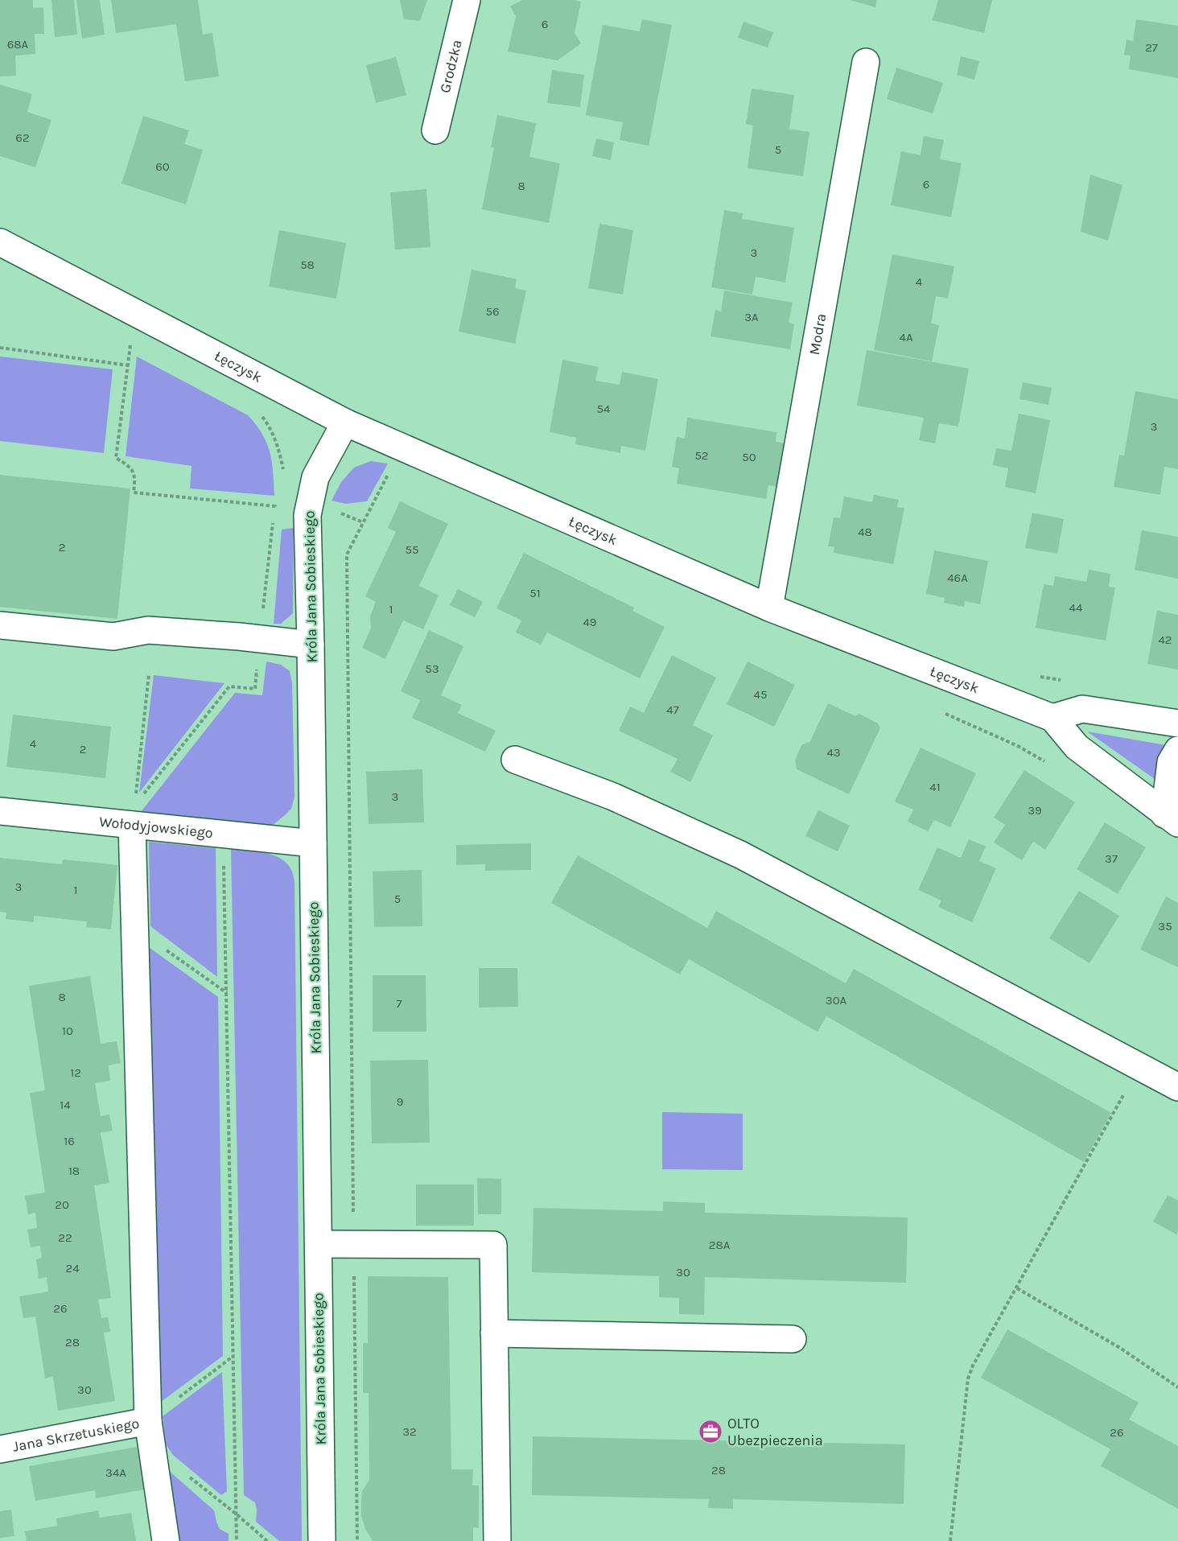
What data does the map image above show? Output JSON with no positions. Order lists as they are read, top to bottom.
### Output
{
  "streets": {
    "street": [
      "Grodzka",
      "Modra",
      "Łęczysk",
      "Króla Jana Sobieskiego",
      "Wołodyjowskiego",
      "Jana Skrzetuskiego"
    ]
  },
  "crossings": [
    ["Modra", "Łęczysk"],
    ["Łęczysk", "Króla Jana Sobieskiego"],
    ["Króla Jana Sobieskiego", "Wołodyjowskiego"]
  ],
  "places": {
    "office": ["OLTO Ubezpieczenia"]
  },
  "house_numbers": [
    "6",
    "68A",
    "27",
    "62",
    "5",
    "60",
    "6",
    "8",
    "3",
    "58",
    "4",
    "56",
    "3A",
    "4A",
    "54",
    "3",
    "52",
    "50",
    "48",
    "2",
    "55",
    "46A",
    "51",
    "44",
    "1",
    "49",
    "42",
    "53",
    "45",
    "47",
    "4",
    "2",
    "43",
    "41",
    "3",
    "39",
    "37",
    "3",
    "1",
    "5",
    "35",
    "8",
    "30A",
    "7",
    "10",
    "12",
    "9",
    "14",
    "16",
    "18",
    "20",
    "22",
    "28A",
    "24",
    "30",
    "26",
    "28",
    "30",
    "32",
    "26",
    "28",
    "34A"
  ]
}
